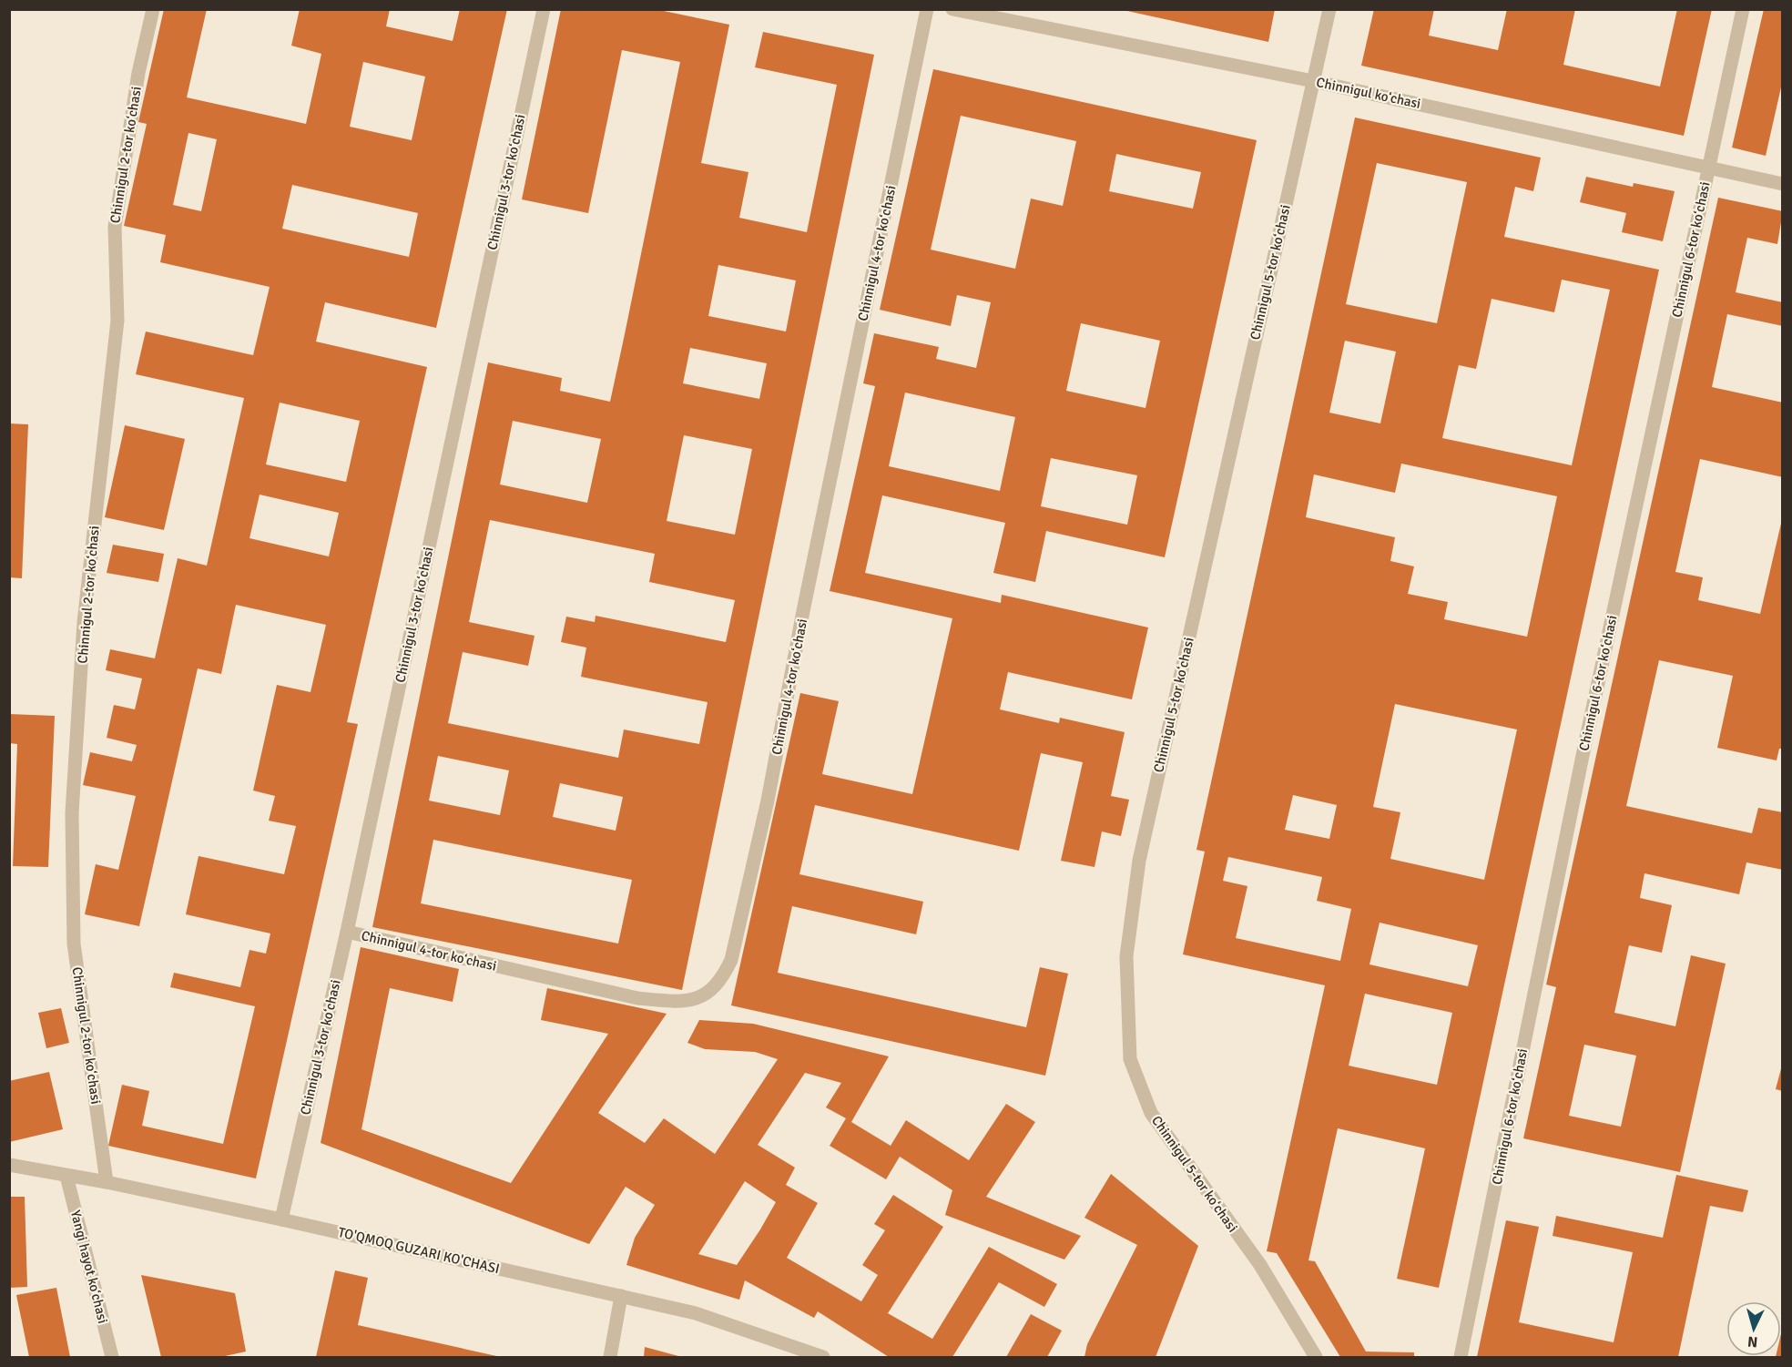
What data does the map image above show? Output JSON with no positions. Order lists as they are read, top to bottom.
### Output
{
  "streets": {
    "street": [
      "Chinnigul koʻchasi",
      "Chinnigul 2-tor koʻchasi",
      "Chinnigul 3-tor koʻchasi",
      "Chinnigul 6-tor koʻchasi",
      "Chinnigul 4-tor koʻchasi",
      "Chinnigul 5-tor koʻchasi",
      "TO'QMOQ GUZARI KO'CHASI",
      "Yangi hayot koʻchasi"
    ]
  },
  "crossings": [
    ["Chinnigul koʻchasi", "Chinnigul 6-tor koʻchasi"],
    ["Chinnigul koʻchasi", "Chinnigul 5-tor koʻchasi"],
    ["Chinnigul 2-tor koʻchasi", "TO'QMOQ GUZARI KO'CHASI"],
    ["Chinnigul 3-tor koʻchasi", "Chinnigul 4-tor koʻchasi"],
    ["Chinnigul 3-tor koʻchasi", "TO'QMOQ GUZARI KO'CHASI"],
    ["TO'QMOQ GUZARI KO'CHASI", "Yangi hayot koʻchasi"]
  ],
  "north": "bottom"
}
